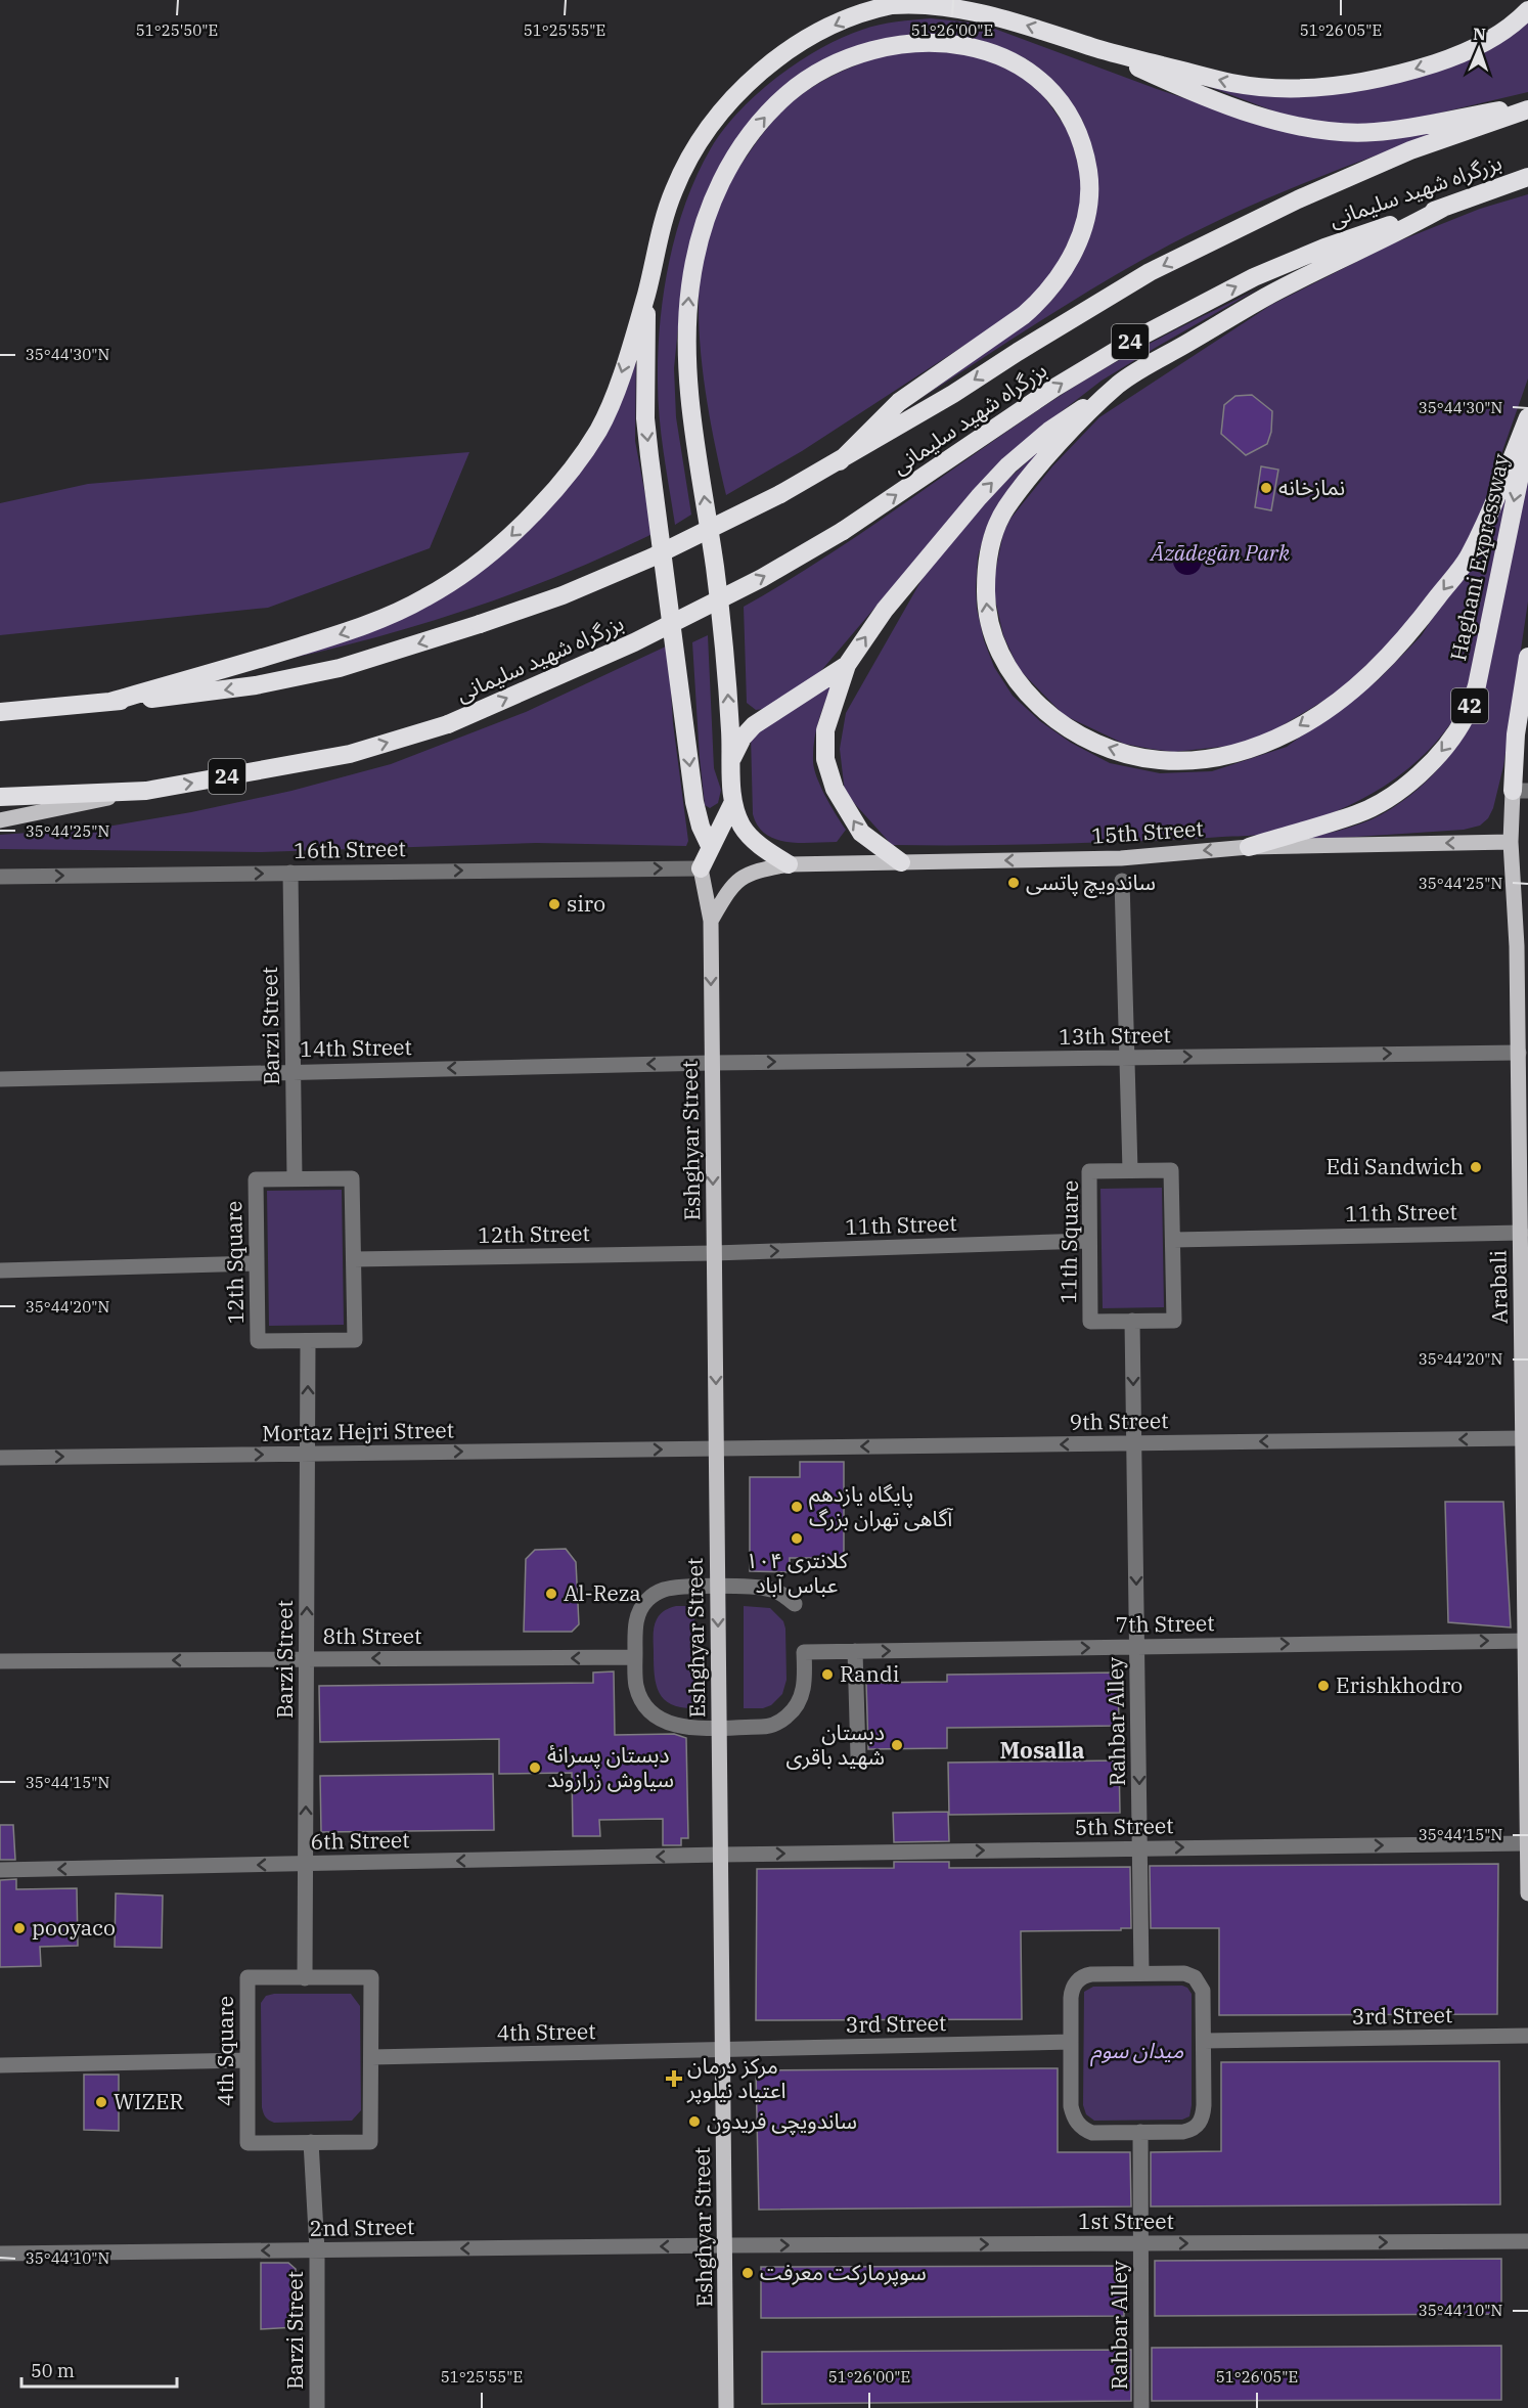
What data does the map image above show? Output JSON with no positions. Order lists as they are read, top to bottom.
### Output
{
  "streets": {
    "highway": [
      "بزرگراه شهید سلیمانی",
      "24",
      "Haghani Expressway",
      "42"
    ],
    "main road": ["15th Street", "Eshghyar Street", "Arabali"],
    "street": [
      "16th Street",
      "Barzi Street",
      "13th Street",
      "14th Street",
      "11th Street",
      "12th Street",
      "11th Square",
      "12th Square",
      "9th Street",
      "Mortaz Hejri Street",
      "7th Street",
      "8th Street",
      "Rahbar Alley",
      "5th Street",
      "6th Street",
      "3rd Street",
      "4th Street",
      "4th Square",
      "1st Street",
      "2nd Street"
    ]
  },
  "crossings": [
    ["بزرگراه شهید سلیمانی", "24"],
    ["Haghani Expressway", "15th Street"],
    ["42", "Arabali"],
    ["15th Street", "Eshghyar Street"],
    ["15th Street", "Arabali"],
    ["16th Street", "Barzi Street"],
    ["16th Street", "Eshghyar Street"],
    ["Barzi Street", "14th Street"],
    ["Barzi Street", "12th Square"],
    ["Barzi Street", "Mortaz Hejri Street"],
    ["Barzi Street", "8th Street"],
    ["Barzi Street", "6th Street"],
    ["Barzi Street", "4th Square"],
    ["Barzi Street", "2nd Street"],
    ["13th Street", "14th Street"],
    ["13th Street", "Eshghyar Street"],
    ["13th Street", "Arabali"],
    ["14th Street", "Eshghyar Street"],
    ["Eshghyar Street", "11th Street"],
    ["Eshghyar Street", "12th Street"],
    ["Eshghyar Street", "9th Street"],
    ["Eshghyar Street", "Mortaz Hejri Street"],
    ["Eshghyar Street", "7th Street"],
    ["Eshghyar Street", "5th Street"],
    ["Eshghyar Street", "6th Street"],
    ["Eshghyar Street", "3rd Street"],
    ["Eshghyar Street", "4th Street"],
    ["Eshghyar Street", "1st Street"],
    ["Eshghyar Street", "2nd Street"],
    ["11th Street", "12th Street"],
    ["11th Street", "11th Square"],
    ["11th Street", "Arabali"],
    ["12th Street", "12th Square"],
    ["11th Square", "Rahbar Alley"],
    ["Arabali", "9th Street"],
    ["Arabali", "7th Street"],
    ["Arabali", "5th Street"],
    ["9th Street", "Mortaz Hejri Street"],
    ["9th Street", "Rahbar Alley"],
    ["7th Street", "Rahbar Alley"],
    ["Rahbar Alley", "5th Street"],
    ["Rahbar Alley", "3rd Street"],
    ["Rahbar Alley", "1st Street"],
    ["5th Street", "6th Street"],
    ["3rd Street", "4th Street"],
    ["4th Street", "4th Square"],
    ["1st Street", "2nd Street"]
  ],
  "one_way": [
    "Haghani Expressway",
    "15th Street",
    "16th Street",
    "Barzi Street",
    "13th Street",
    "14th Street",
    "Eshghyar Street",
    "11th Street",
    "9th Street",
    "Mortaz Hejri Street",
    "7th Street",
    "8th Street",
    "Rahbar Alley",
    "5th Street",
    "6th Street",
    "1st Street",
    "2nd Street"
  ],
  "districts": ["Mosalla"],
  "parks": ["Āzādegān Park", "میدان سوم"],
  "places": {
    "other": [
      "نمازخانه",
      "ساندویچ پاتسی",
      "siro",
      "Edi Sandwich",
      "پایگاه یازدهم آگاهی تهران بزرگ",
      "کلانتری ۱۰۴ عباس آباد",
      "Al-Reza",
      "Randi",
      "Erishkhodro",
      "دبستان شهید باقری",
      "دبستان پسرانهٔ سیاوش زرازوند",
      "pooyaco",
      "WIZER",
      "ساندویچی فریدون",
      "سوپرمارکت معرفت"
    ],
    "health": ["مرکز درمان اعتیاد نیلوپر"]
  },
  "scale_bar": "50 m",
  "north": "top",
  "coordinates": [
    "51°25'50\"E",
    "51°25'55\"E",
    "51°26'00\"E",
    "51°26'05\"E",
    "35°44'30\"N",
    "35°44'25\"N",
    "35°44'20\"N",
    "35°44'15\"N",
    "35°44'10\"N"
  ]
}
